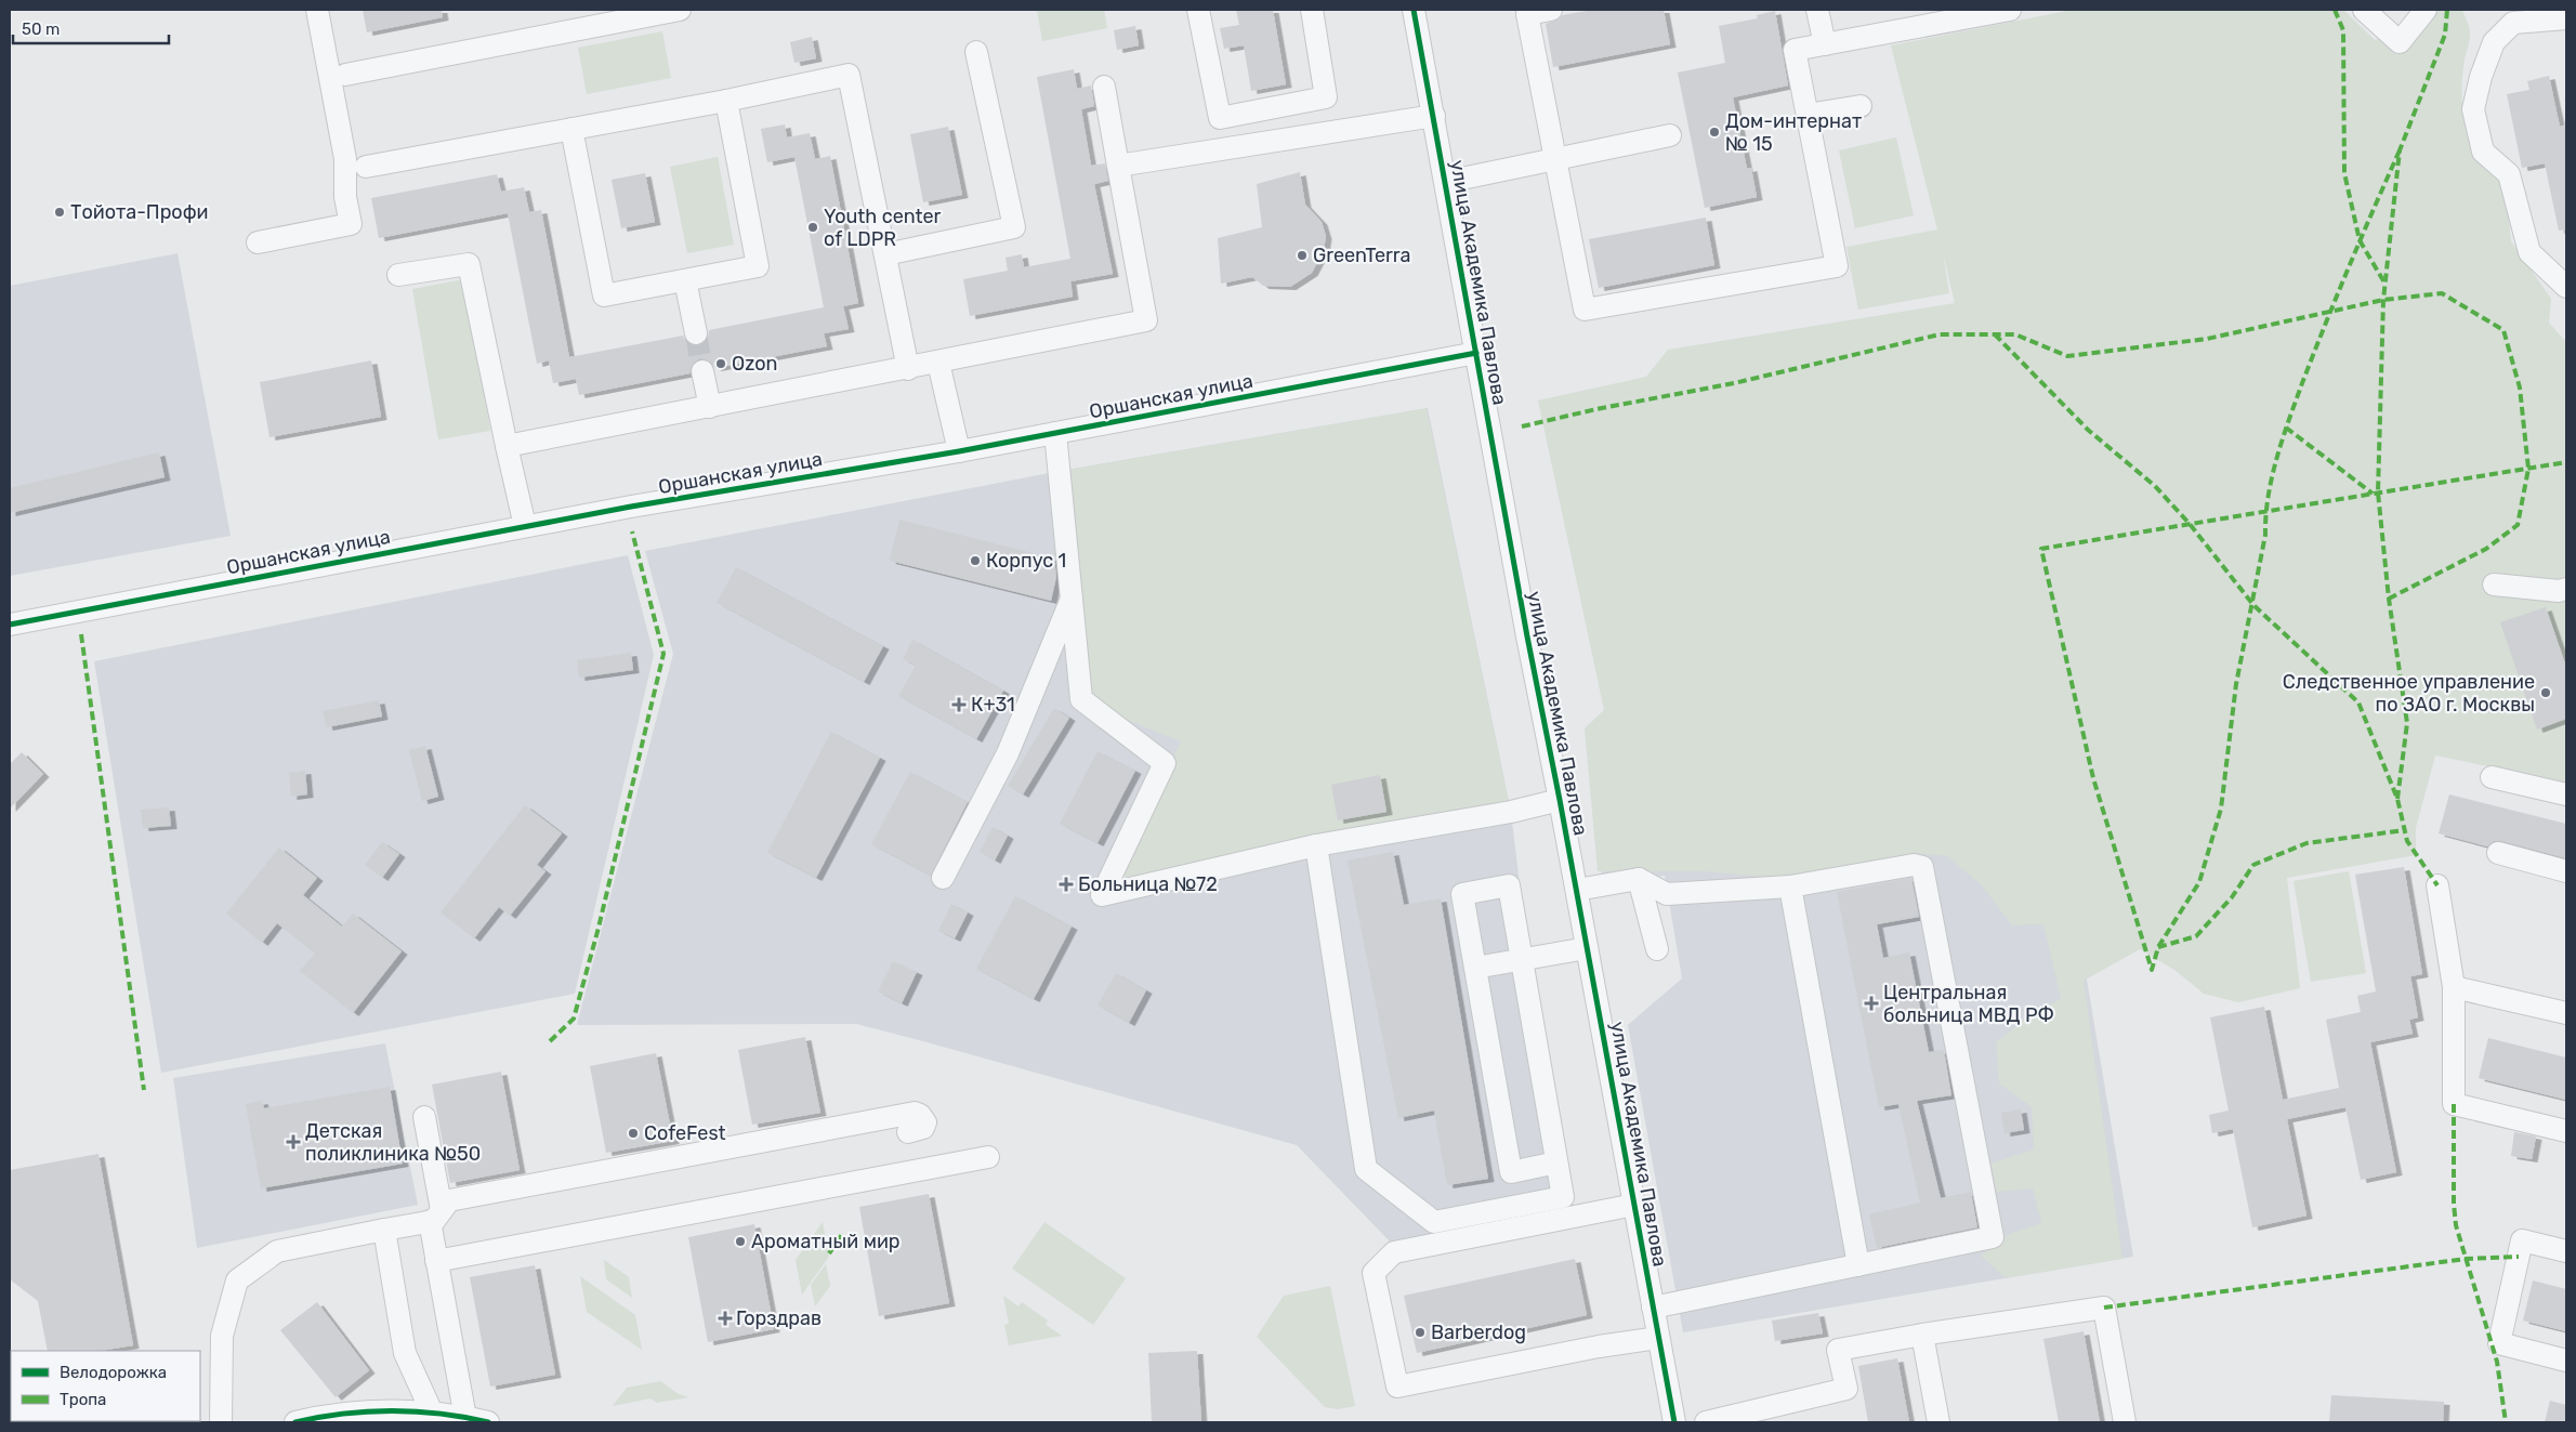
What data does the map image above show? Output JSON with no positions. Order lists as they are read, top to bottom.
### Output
{
  "streets": {
    "street": ["улица Академика Павлова", "Оршанская улица"]
  },
  "crossings": [
    ["улица Академика Павлова", "Оршанская улица"]
  ],
  "places": {
    "other": [
      "Дом-интернат № 15",
      "Тойота-Профи",
      "Youth center of LDPR",
      "GreenTerra",
      "Ozon",
      "Корпус 1",
      "Следственное управление по ЗАО г. Москвы",
      "CofeFest",
      "Ароматный мир",
      "Barberdog"
    ],
    "health": [
      "К+31",
      "Больница №72",
      "Центральная больница МВД РФ",
      "Детская поликлиника №50",
      "Горздрав"
    ]
  },
  "legend": ["Велодорожка", "Тропа"],
  "scale_bar": "50 m"
}
